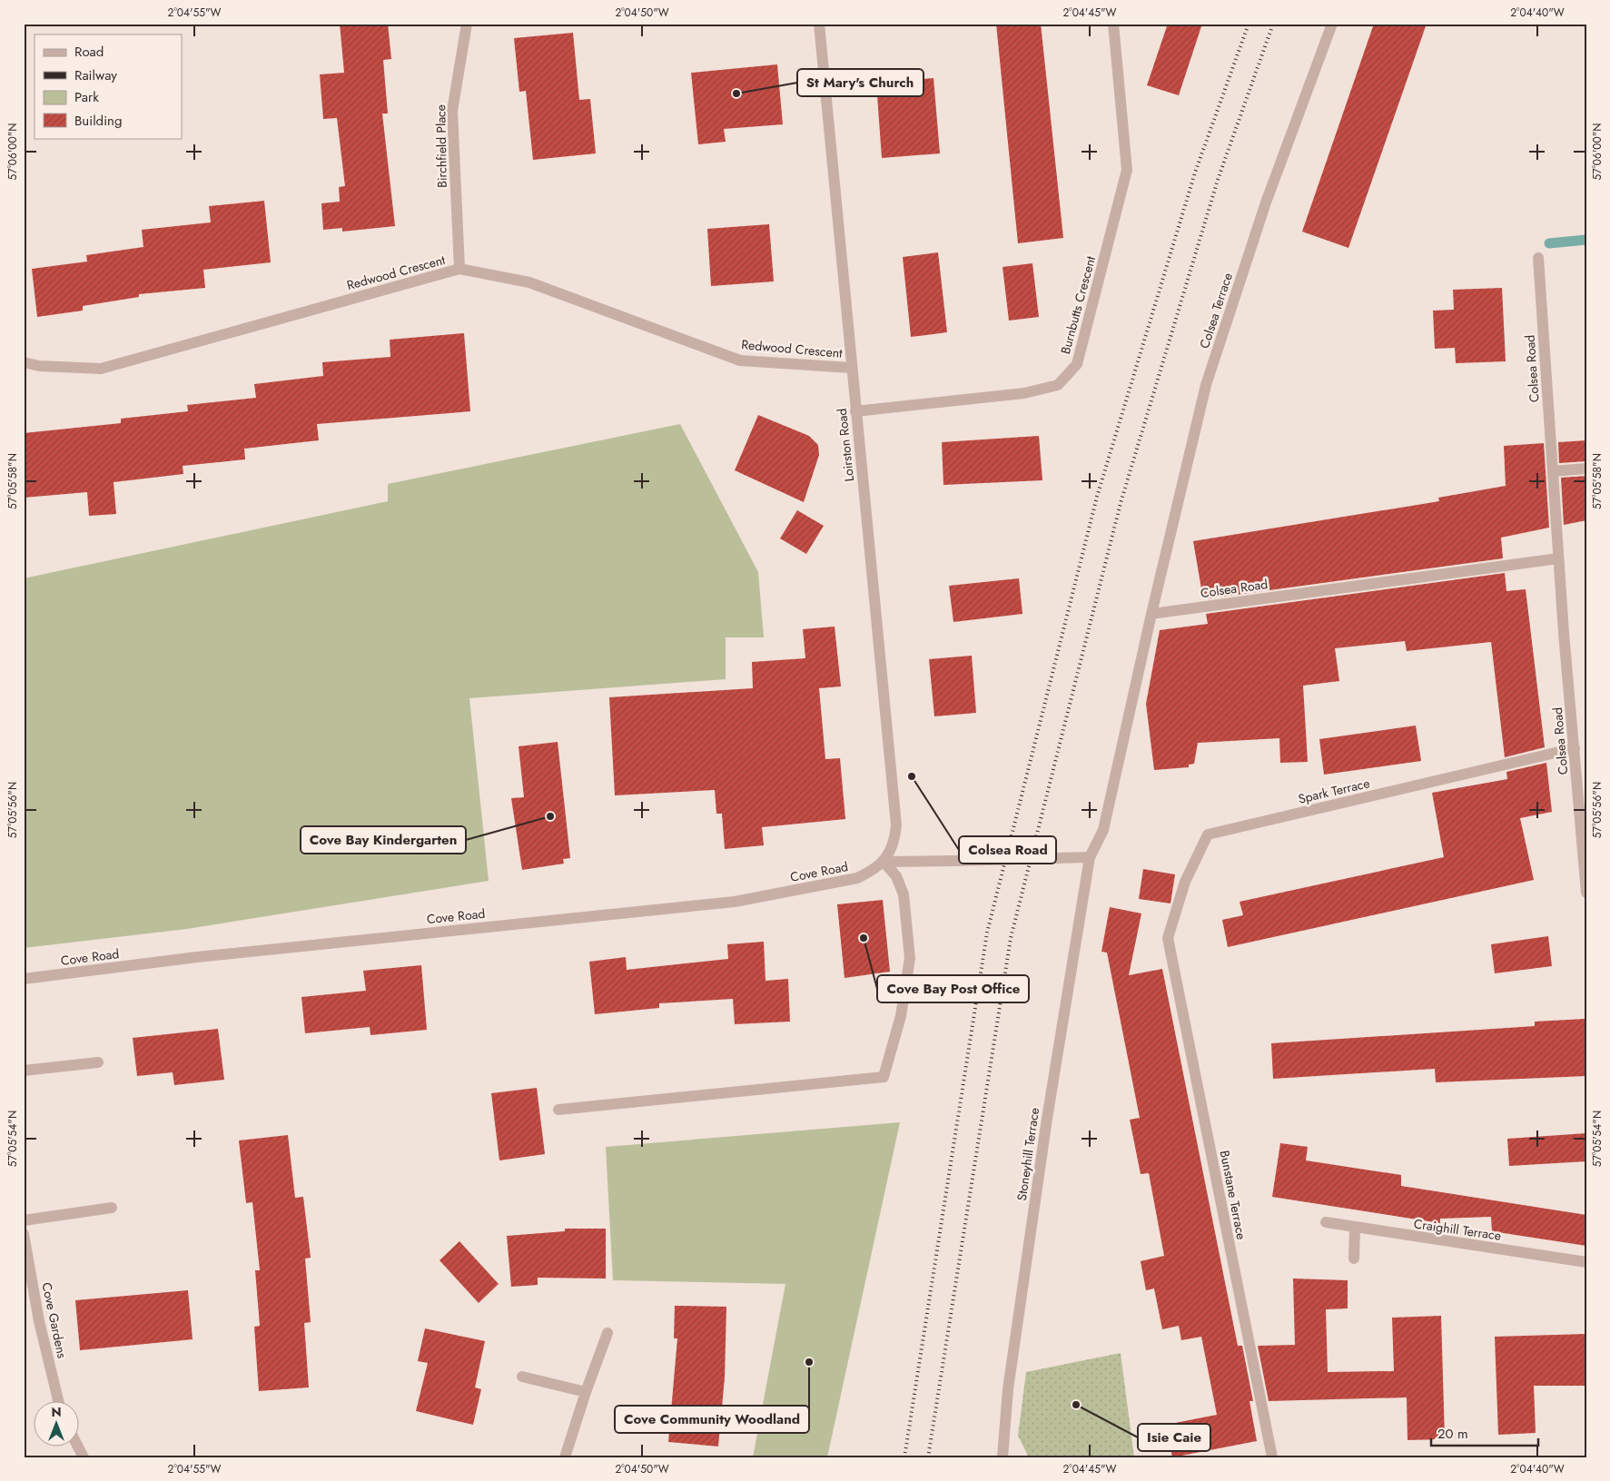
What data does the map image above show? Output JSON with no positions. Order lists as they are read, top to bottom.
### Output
{
  "streets": {
    "street": [
      "Birchfield Place",
      "Redwood Crescent",
      "Burnbutts Crescent",
      "Colsea Terrace",
      "Colsea Road",
      "Loirston Road",
      "Spark Terrace",
      "Cove Road",
      "Stoneyhill Terrace",
      "Bunstane Terrace",
      "Craighill Terrace",
      "Cove Gardens"
    ]
  },
  "crossings": [
    ["Birchfield Place", "Redwood Crescent"],
    ["Redwood Crescent", "Loirston Road"],
    ["Burnbutts Crescent", "Loirston Road"],
    ["Colsea Terrace", "Colsea Road"],
    ["Colsea Road", "Spark Terrace"],
    ["Loirston Road", "Cove Road"],
    ["Spark Terrace", "Bunstane Terrace"]
  ],
  "places": [
    "St Mary's Church",
    "Colsea Road",
    "Cove Bay Kindergarten",
    "Cove Bay Post Office",
    "Cove Community Woodland",
    "Isie Caie"
  ],
  "legend": [
    "Road",
    "Railway",
    "Park",
    "Building"
  ],
  "scale_bar": "20 m",
  "north": "top",
  "coordinates": [
    "2°04'55\"W",
    "2°04'50\"W",
    "2°04'45\"W",
    "2°04'40\"W",
    "57°06'00\"N",
    "57°05'58\"N",
    "57°05'56\"N",
    "57°05'54\"N"
  ]
}
